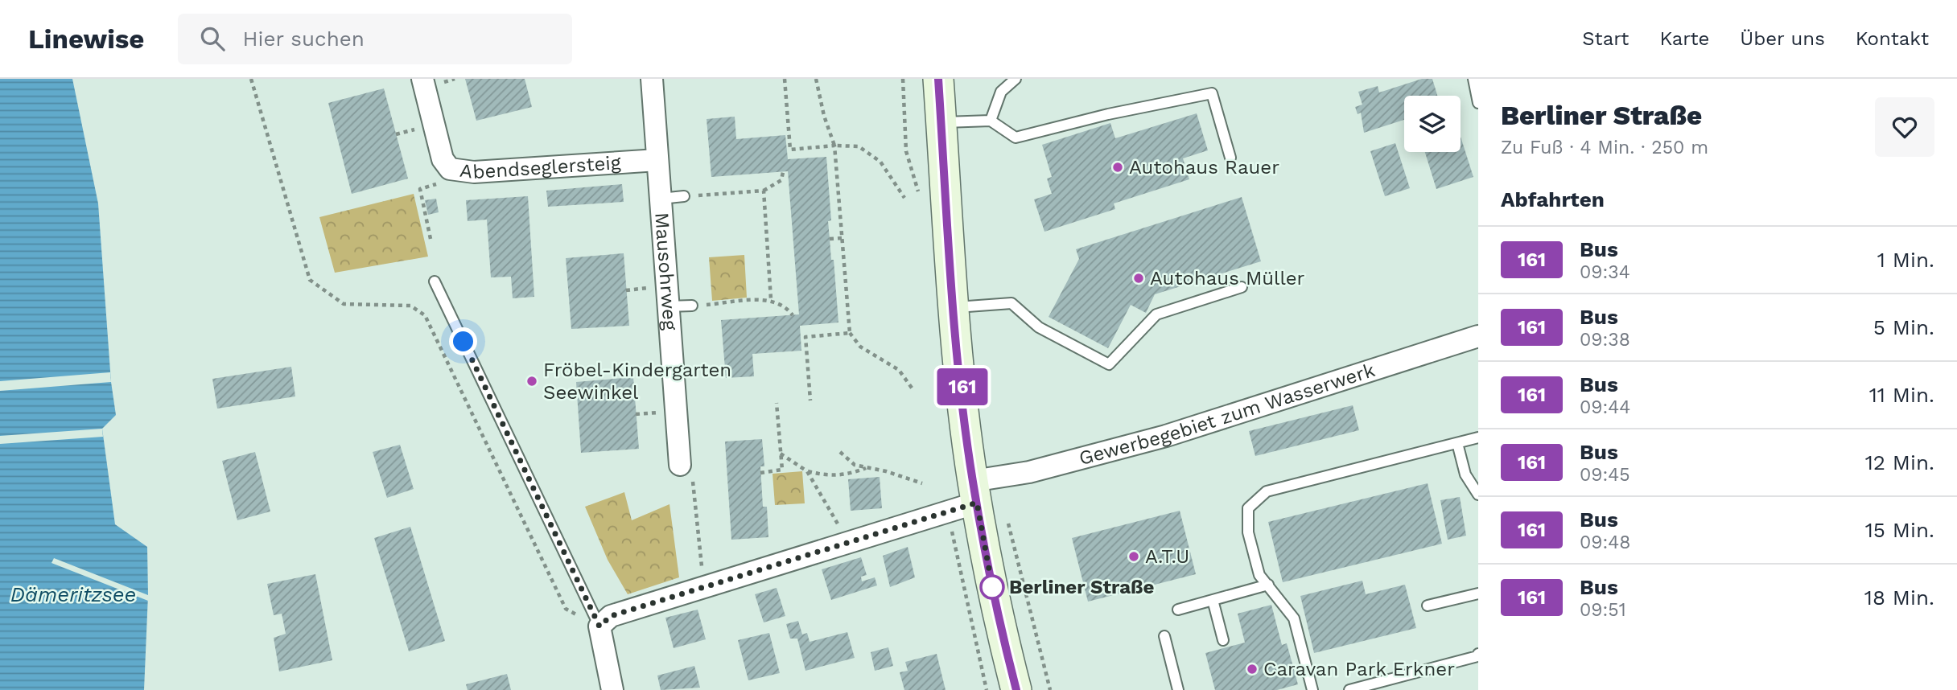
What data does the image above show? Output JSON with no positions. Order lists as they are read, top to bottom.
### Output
{
  "streets": {
    "street": ["Abendseglersteig", "Mausohrweg", "Gewerbegebiet zum Wasserwerk"]
  },
  "crossings": [
    ["Abendseglersteig", "Mausohrweg"]
  ],
  "water": ["Dämeritzsee"],
  "places": [
    "Autohaus Rauer",
    "Autohaus Müller",
    "Fröbel-Kindergarten Seewinkel",
    "A.T.U",
    "Berliner Straße",
    "Caravan Park Erkner"
  ],
  "lines": ["bus line 161"],
  "page": {
    "header": "Linewise",
    "search": "Hier suchen",
    "nav": [
      "Start",
      "Karte",
      "Über uns",
      "Kontakt"
    ],
    "on_map": "161",
    "heading": [
      ["Berliner Straße", "Zu Fuß · 4 Min. · 250 m"],
      "Abfahrten"
    ],
    "list": [
      {
        "mark": "161",
        "name": "Bus",
        "note": "09:34",
        "value": "1 Min."
      },
      {
        "mark": "161",
        "name": "Bus",
        "note": "09:38",
        "value": "5 Min."
      },
      {
        "mark": "161",
        "name": "Bus",
        "note": "09:44",
        "value": "11 Min."
      },
      {
        "mark": "161",
        "name": "Bus",
        "note": "09:45",
        "value": "12 Min."
      },
      {
        "mark": "161",
        "name": "Bus",
        "note": "09:48",
        "value": "15 Min."
      },
      {
        "mark": "161",
        "name": "Bus",
        "note": "09:51",
        "value": "18 Min."
      }
    ]
  }
}
